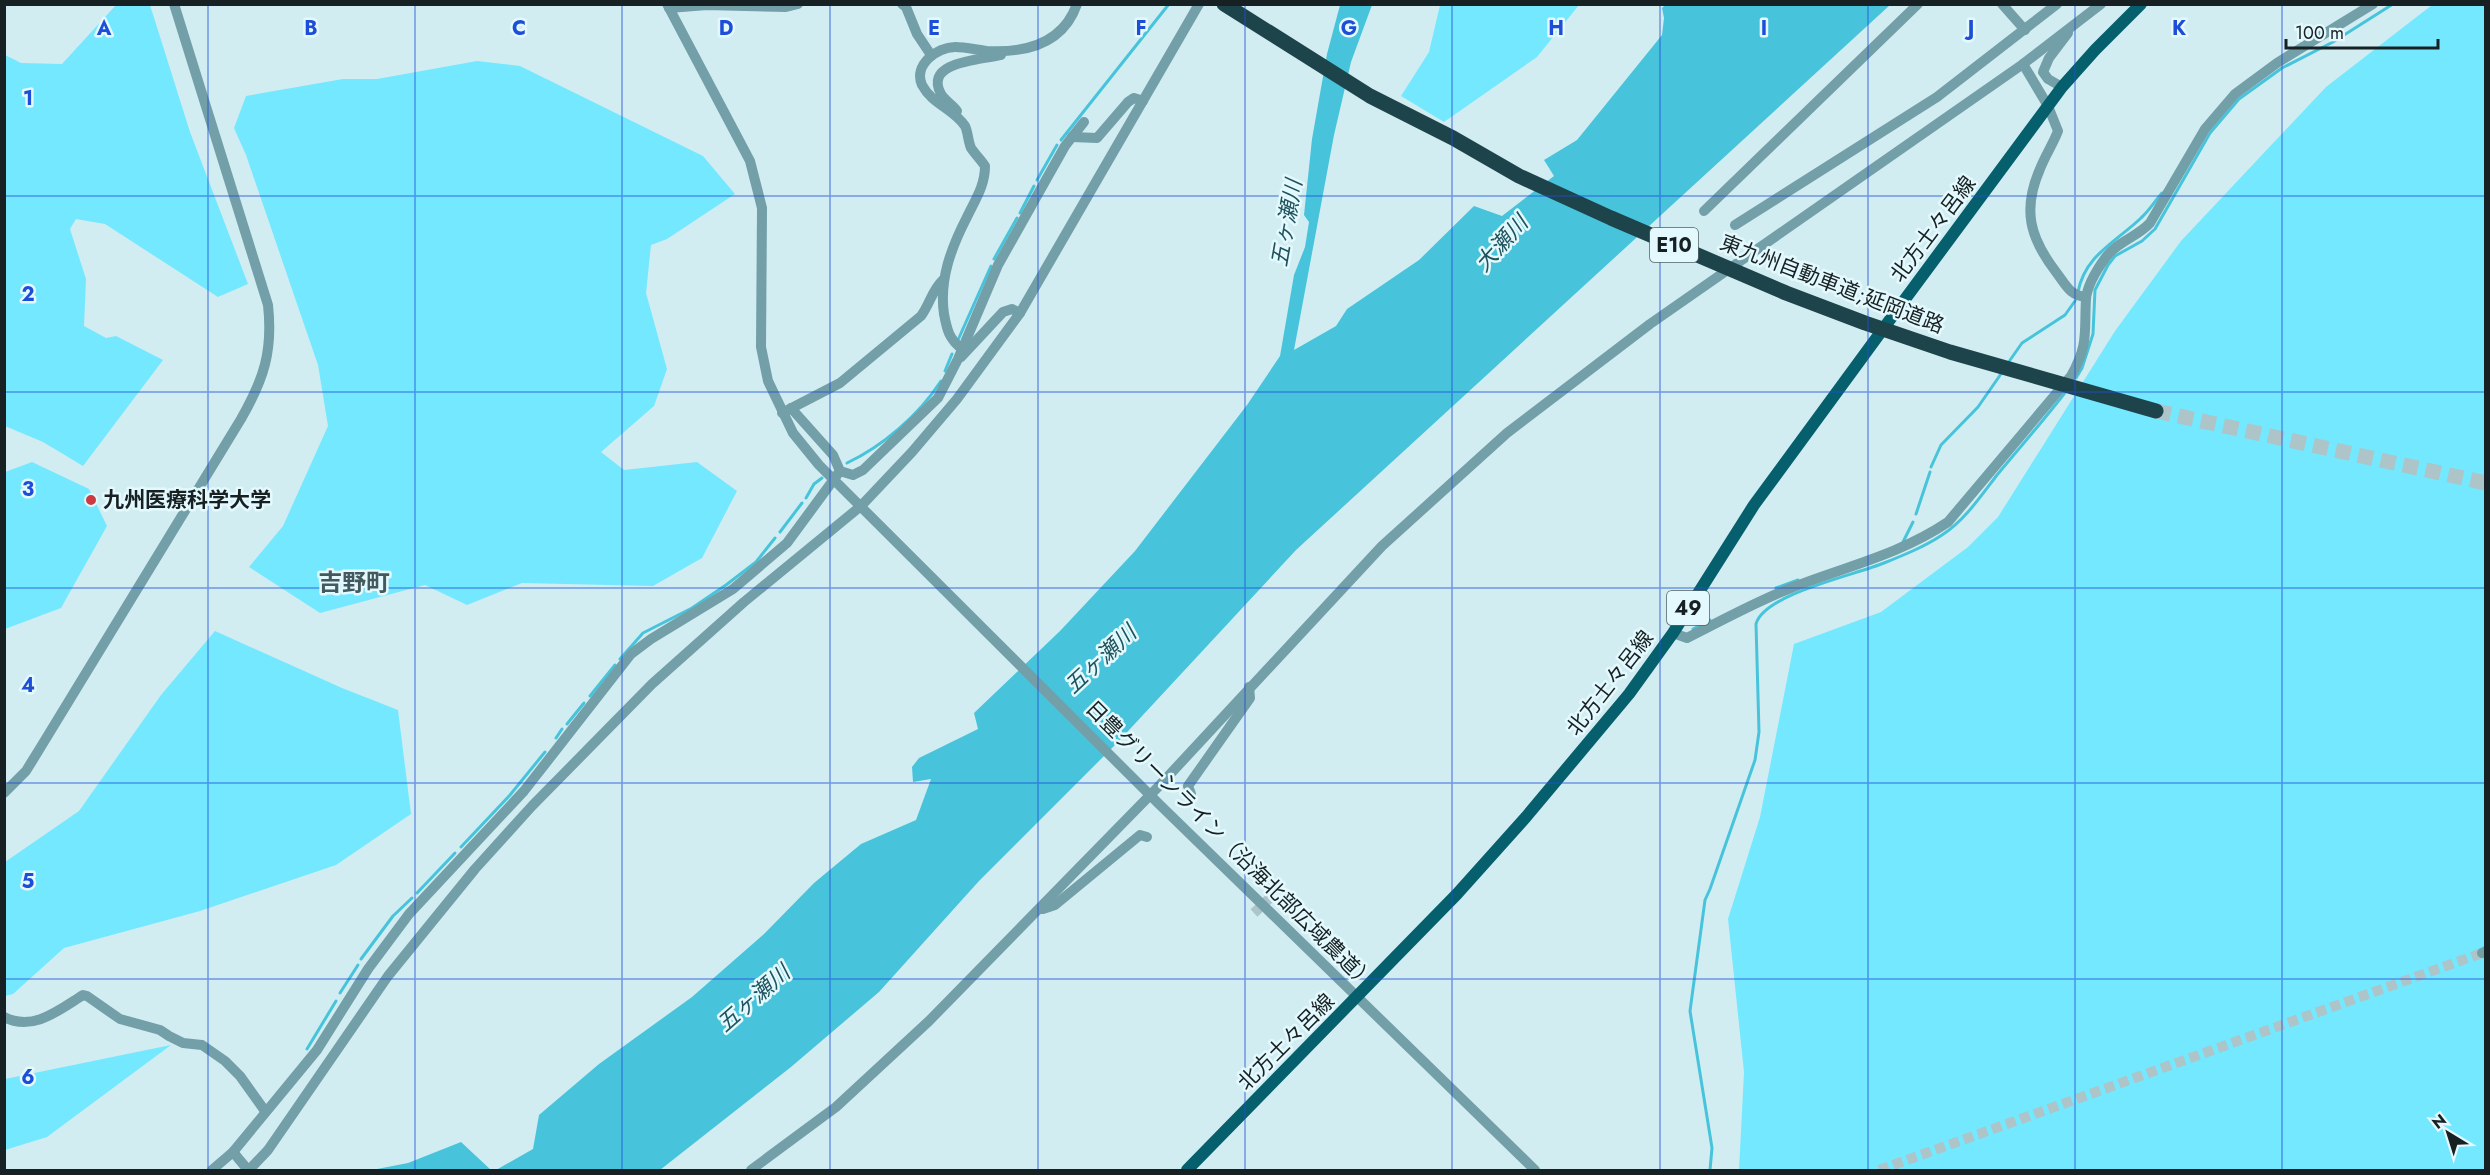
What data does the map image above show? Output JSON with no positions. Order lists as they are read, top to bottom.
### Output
{
  "streets": {
    "highway": ["E10", "東九州自動車道;延岡道路"],
    "main road": ["北方土々呂線", "49"],
    "street": ["日豊グリーンライン（沿海北部広域農道）"]
  },
  "crossings": [
    ["北方土々呂線", "日豊グリーンライン（沿海北部広域農道）"]
  ],
  "districts": ["吉野町"],
  "water": ["五ヶ瀬川", "大瀬川"],
  "places": ["九州医療科学大学"],
  "scale_bar": "100 m",
  "north": "top left",
  "grid": {
    "columns": [
      "A",
      "B",
      "C",
      "D",
      "E",
      "F",
      "G",
      "H",
      "I",
      "J",
      "K"
    ],
    "rows": [
      "1",
      "2",
      "3",
      "4",
      "5",
      "6"
    ]
  }
}
